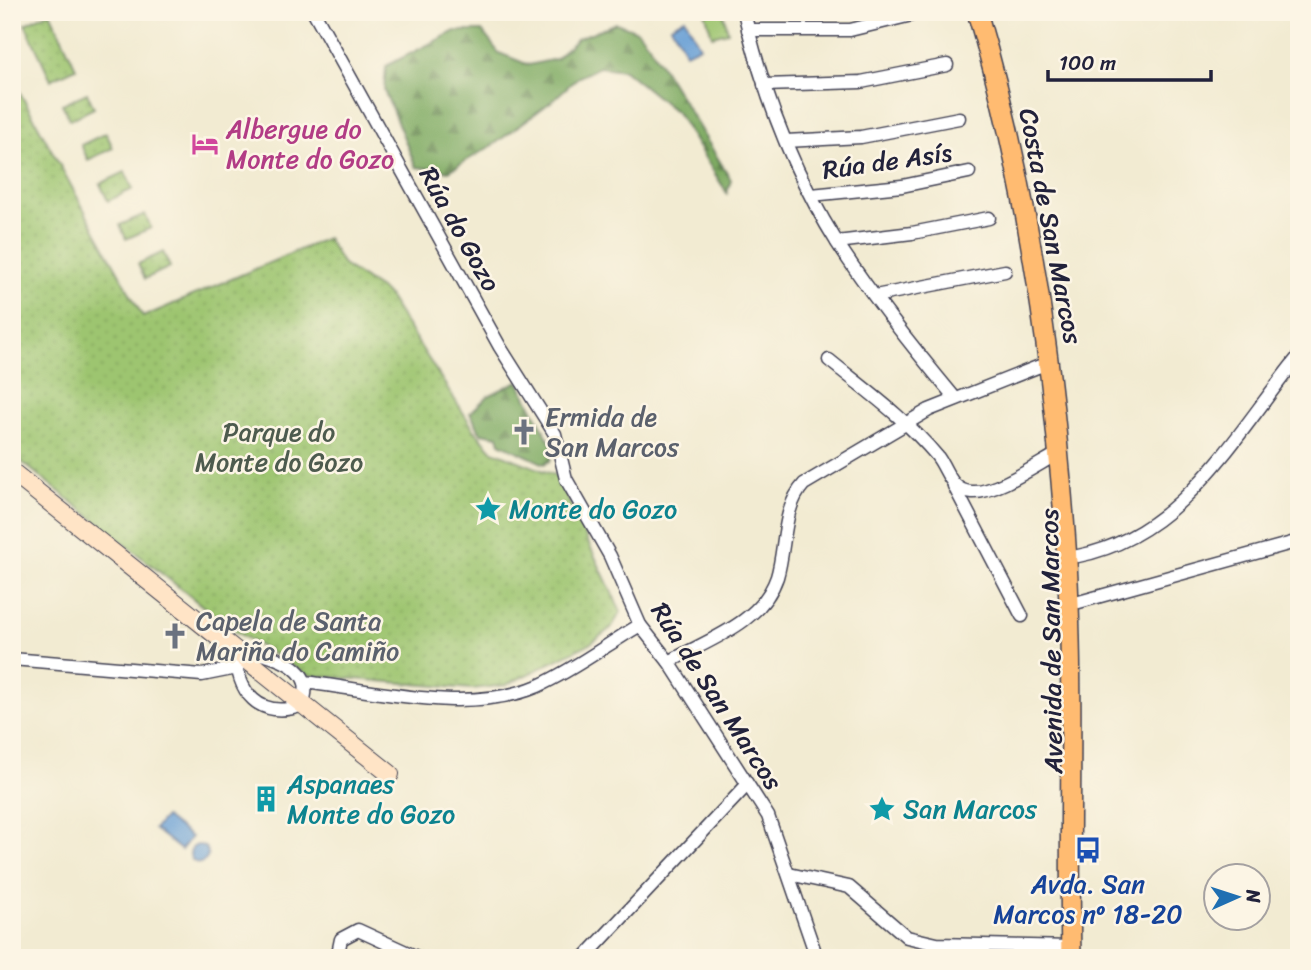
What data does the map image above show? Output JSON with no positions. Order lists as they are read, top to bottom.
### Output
{
  "streets": {
    "main road": ["Costa de San Marcos", "Avenida de San Marcos"],
    "street": ["Rúa de Asís", "Rúa do Gozo", "Rúa de San Marcos"]
  },
  "crossings": [
    ["Costa de San Marcos", "Avenida de San Marcos"],
    ["Rúa do Gozo", "Rúa de San Marcos"]
  ],
  "parks": ["Parque do Monte do Gozo"],
  "places": {
    "hotel": ["Albergue do Monte do Gozo"],
    "church": ["Ermida de San Marcos", "Capela de Santa Mariña do Camiño"],
    "place": ["Monte do Gozo", "San Marcos"],
    "building": ["Aspanaes Monte do Gozo"],
    "bus stop": ["Avda. San Marcos nº 18-20"]
  },
  "scale_bar": "100 m",
  "north": "right"
}
